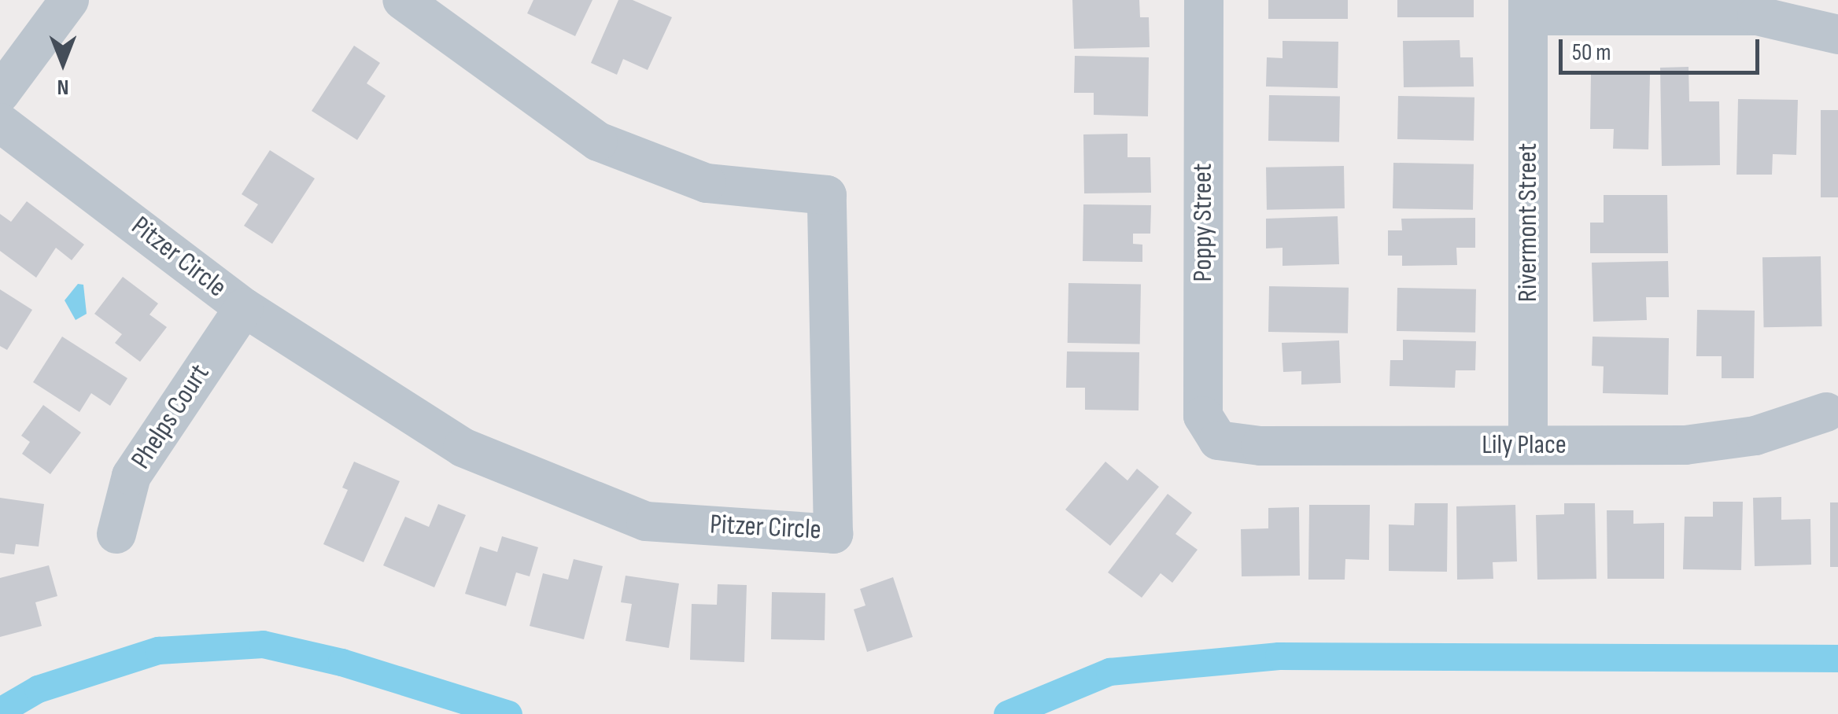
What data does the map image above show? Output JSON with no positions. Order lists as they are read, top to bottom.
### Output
{
  "streets": {
    "street": [
      "Poppy Street",
      "Rivermont Street",
      "Pitzer Circle",
      "Phelps Court",
      "Lily Place"
    ]
  },
  "crossings": [
    ["Poppy Street", "Lily Place"],
    ["Rivermont Street", "Lily Place"],
    ["Pitzer Circle", "Phelps Court"]
  ],
  "scale_bar": "50 m",
  "north": "bottom"
}
